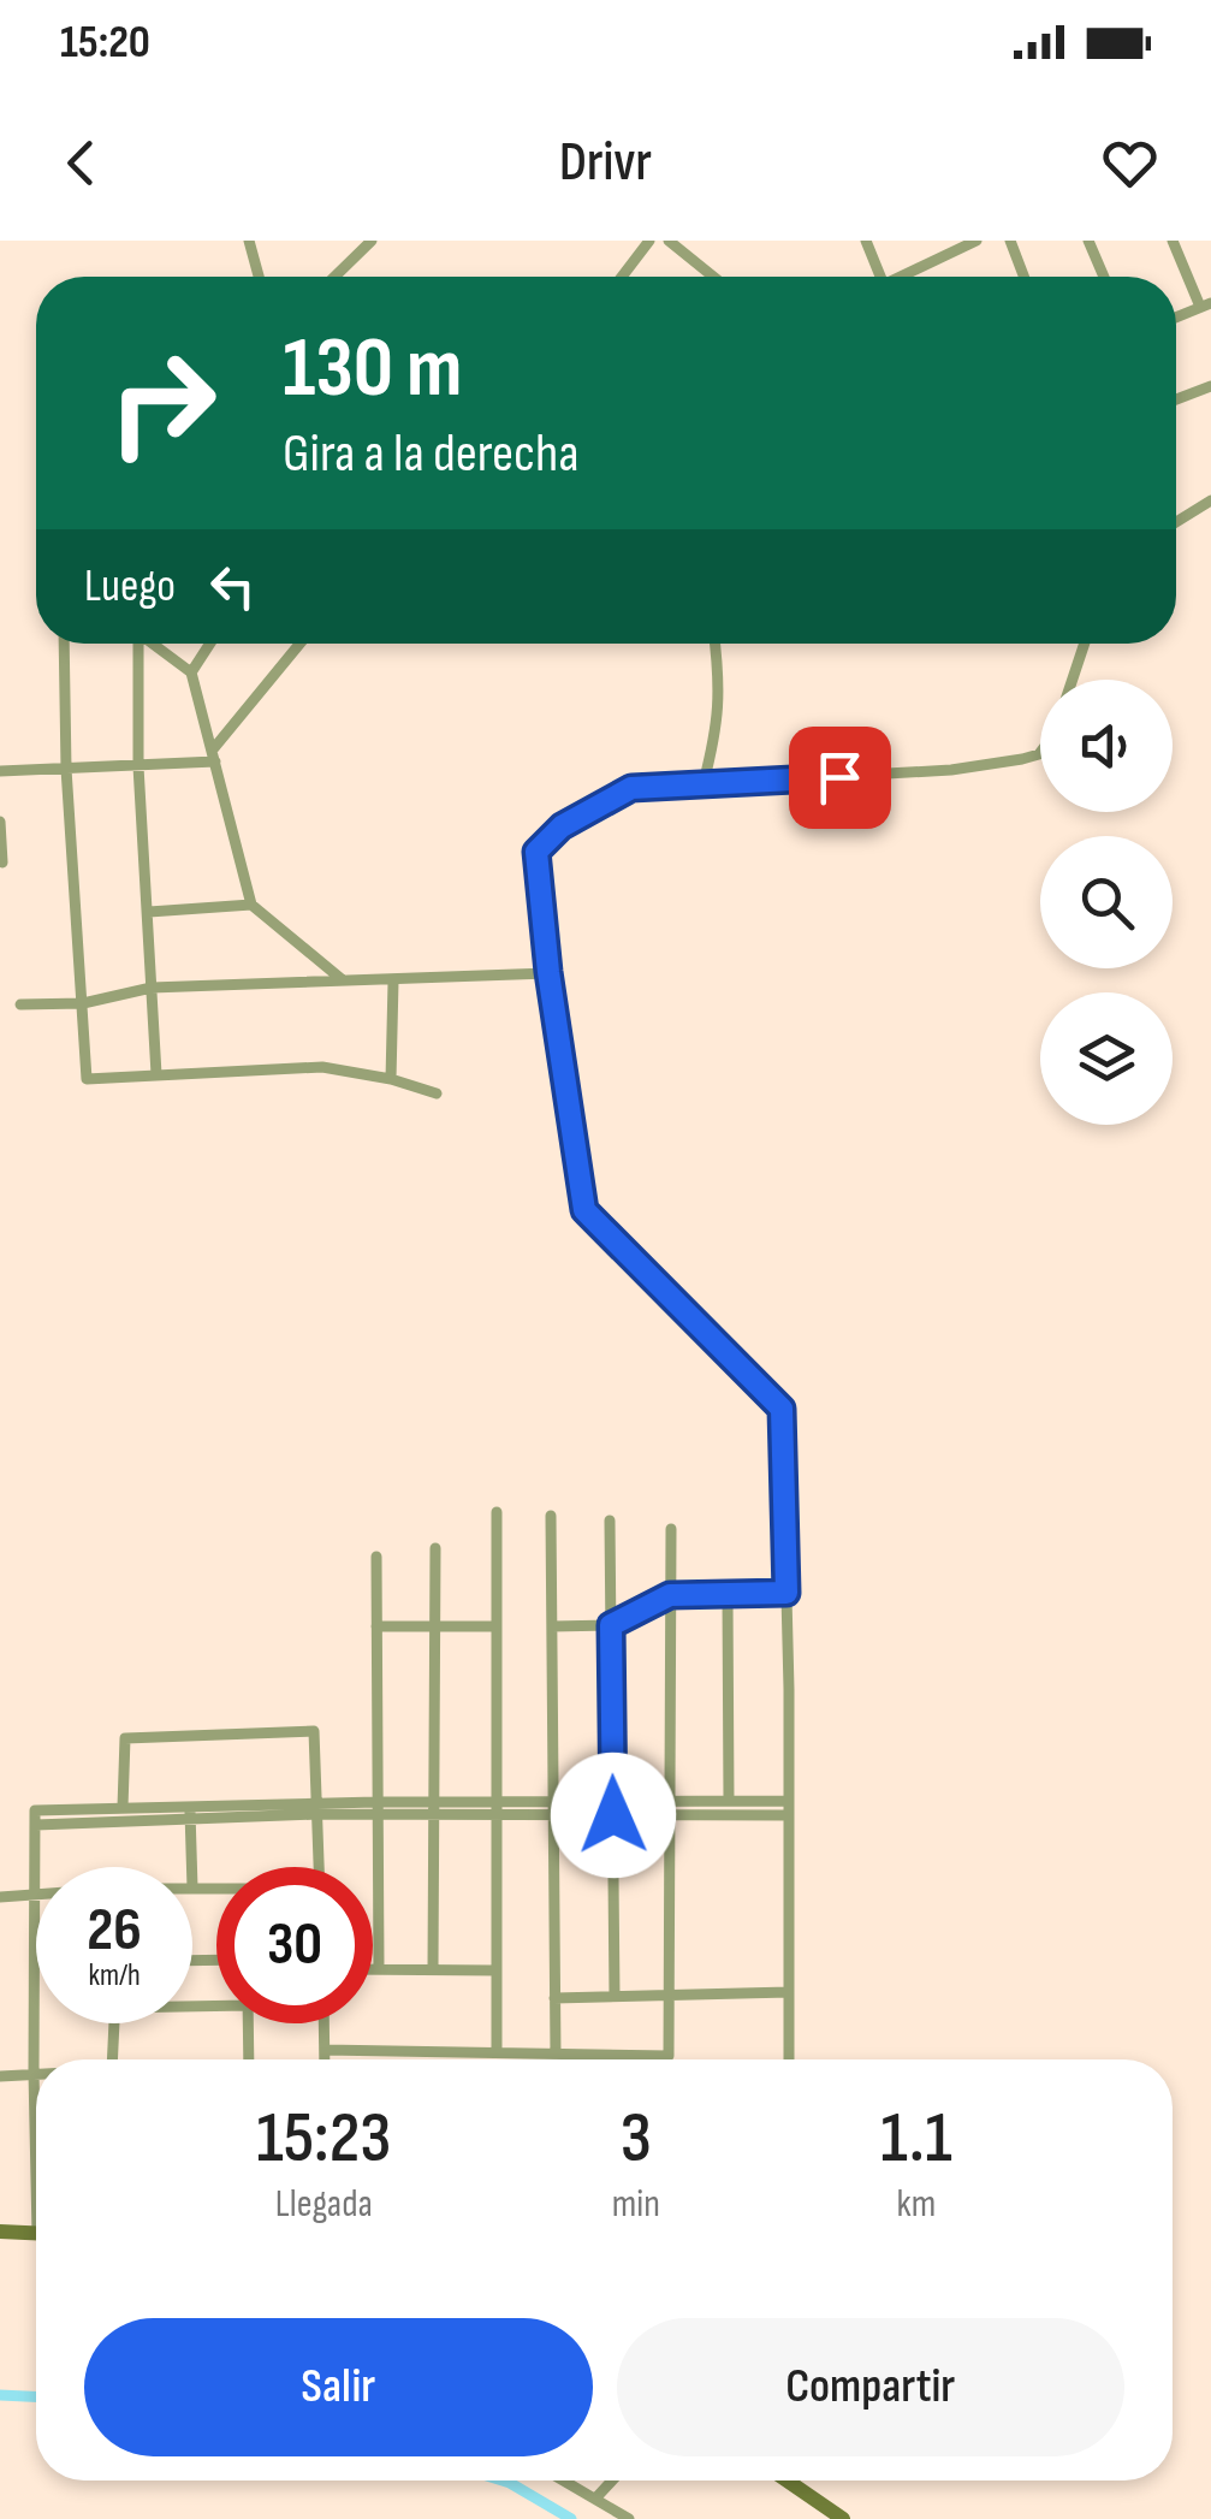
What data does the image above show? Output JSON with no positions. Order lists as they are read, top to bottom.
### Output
{
  "page": {
    "status": "15:20",
    "header": "Drivr",
    "turn": ["130 m", "Gira a la derecha"],
    "then": "Luego",
    "speed": "26 km/h",
    "limit": "30",
    "eta": [
      "15:23",
      "Llegada",
      "3",
      "min",
      "1.1",
      "km"
    ],
    "buttons": ["Salir", "Compartir"]
  }
}
